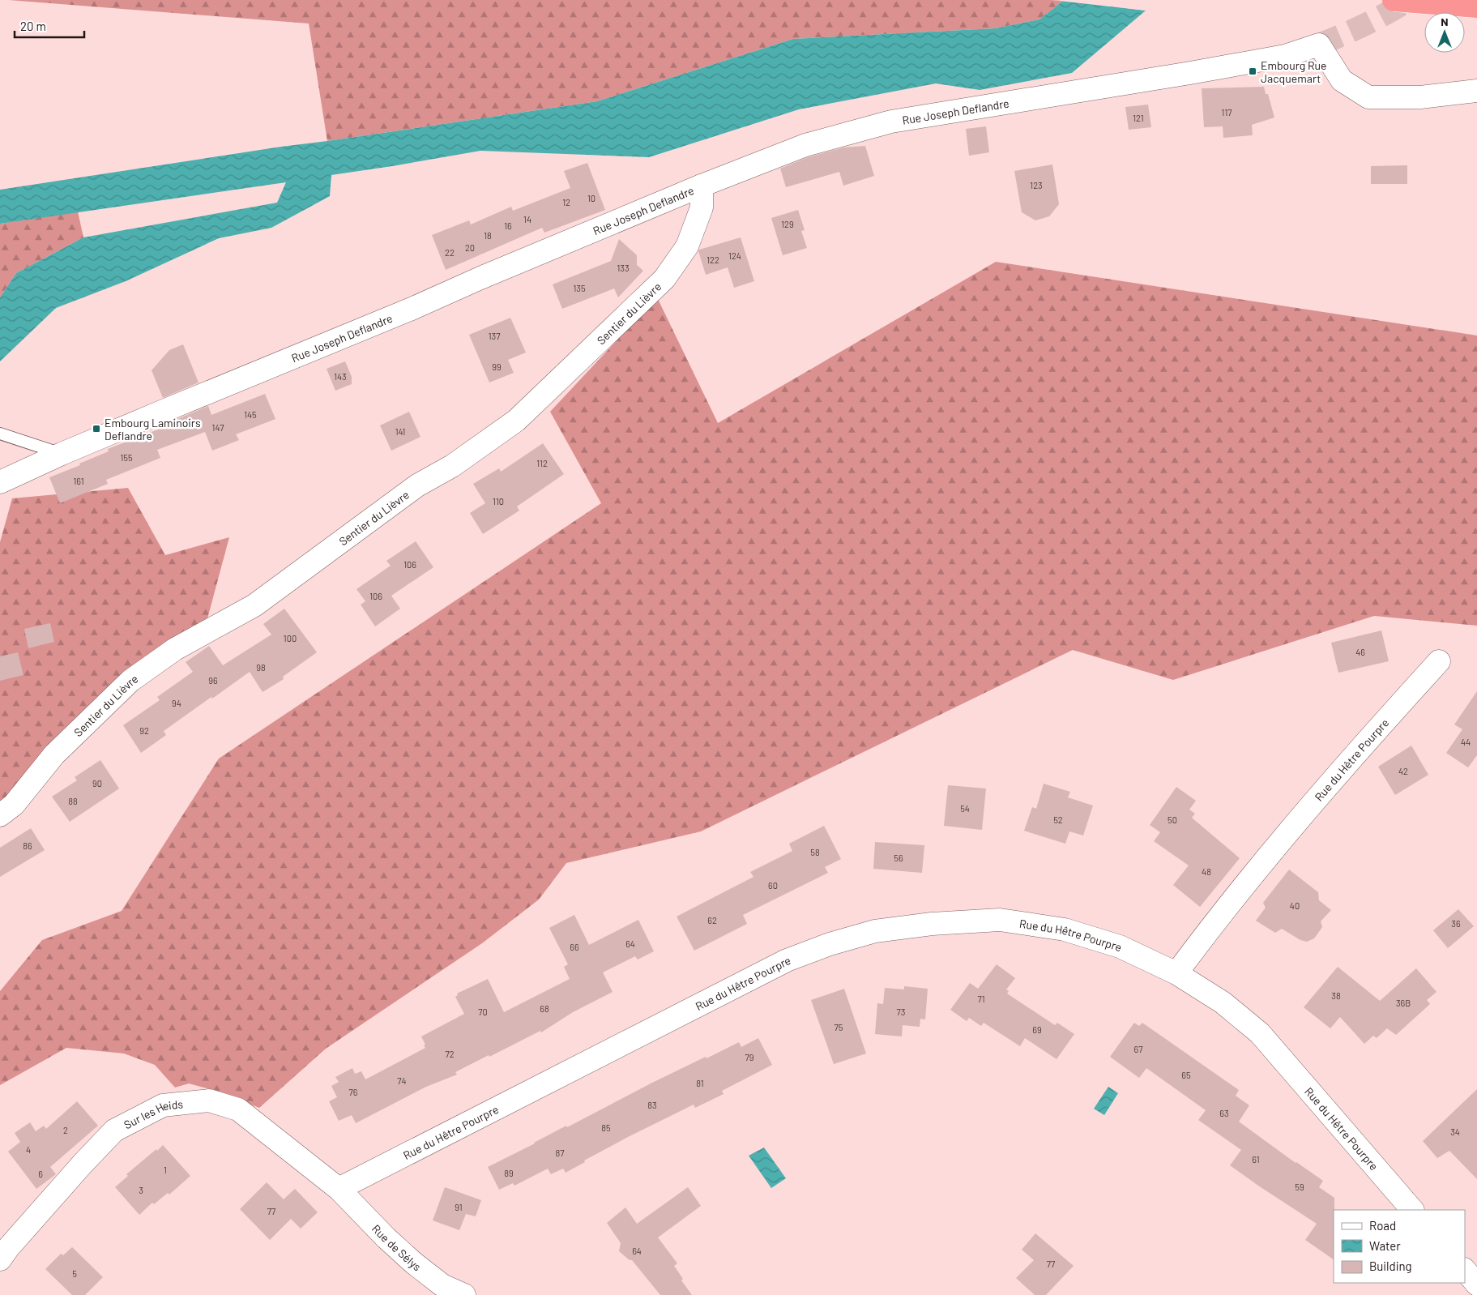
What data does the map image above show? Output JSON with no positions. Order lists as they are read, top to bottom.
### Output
{
  "streets": {
    "street": [
      "Rue Joseph Deflandre",
      "Sentier du Lièvre",
      "Rue du Hêtre Pourpre",
      "Sur les Heids",
      "Rue de Sélys"
    ]
  },
  "crossings": [
    ["Rue Joseph Deflandre", "Sentier du Lièvre"],
    ["Rue du Hêtre Pourpre", "Sur les Heids"],
    ["Rue du Hêtre Pourpre", "Rue de Sélys"],
    ["Sur les Heids", "Rue de Sélys"]
  ],
  "places": {
    "transit": ["Embourg Rue Jacquemart", "Embourg Laminoirs Deflandre"]
  },
  "house_numbers": [
    "117",
    "121",
    "123",
    "10",
    "12",
    "14",
    "129",
    "16",
    "18",
    "20",
    "22",
    "124",
    "122",
    "133",
    "135",
    "137",
    "99",
    "143",
    "145",
    "147",
    "141",
    "155",
    "112",
    "161",
    "110",
    "106",
    "106",
    "100",
    "46",
    "98",
    "96",
    "94",
    "92",
    "44",
    "42",
    "90",
    "88",
    "54",
    "52",
    "50",
    "86",
    "58",
    "56",
    "48",
    "60",
    "40",
    "62",
    "36",
    "64",
    "66",
    "38",
    "71",
    "36B",
    "68",
    "70",
    "73",
    "75",
    "69",
    "67",
    "72",
    "79",
    "65",
    "74",
    "81",
    "76",
    "83",
    "63",
    "85",
    "2",
    "34",
    "4",
    "87",
    "61",
    "1",
    "89",
    "6",
    "59",
    "3",
    "91",
    "77",
    "64",
    "77",
    "5"
  ],
  "legend": ["Road", "Water", "Building"],
  "scale_bar": "20 m",
  "north": "top"
}
